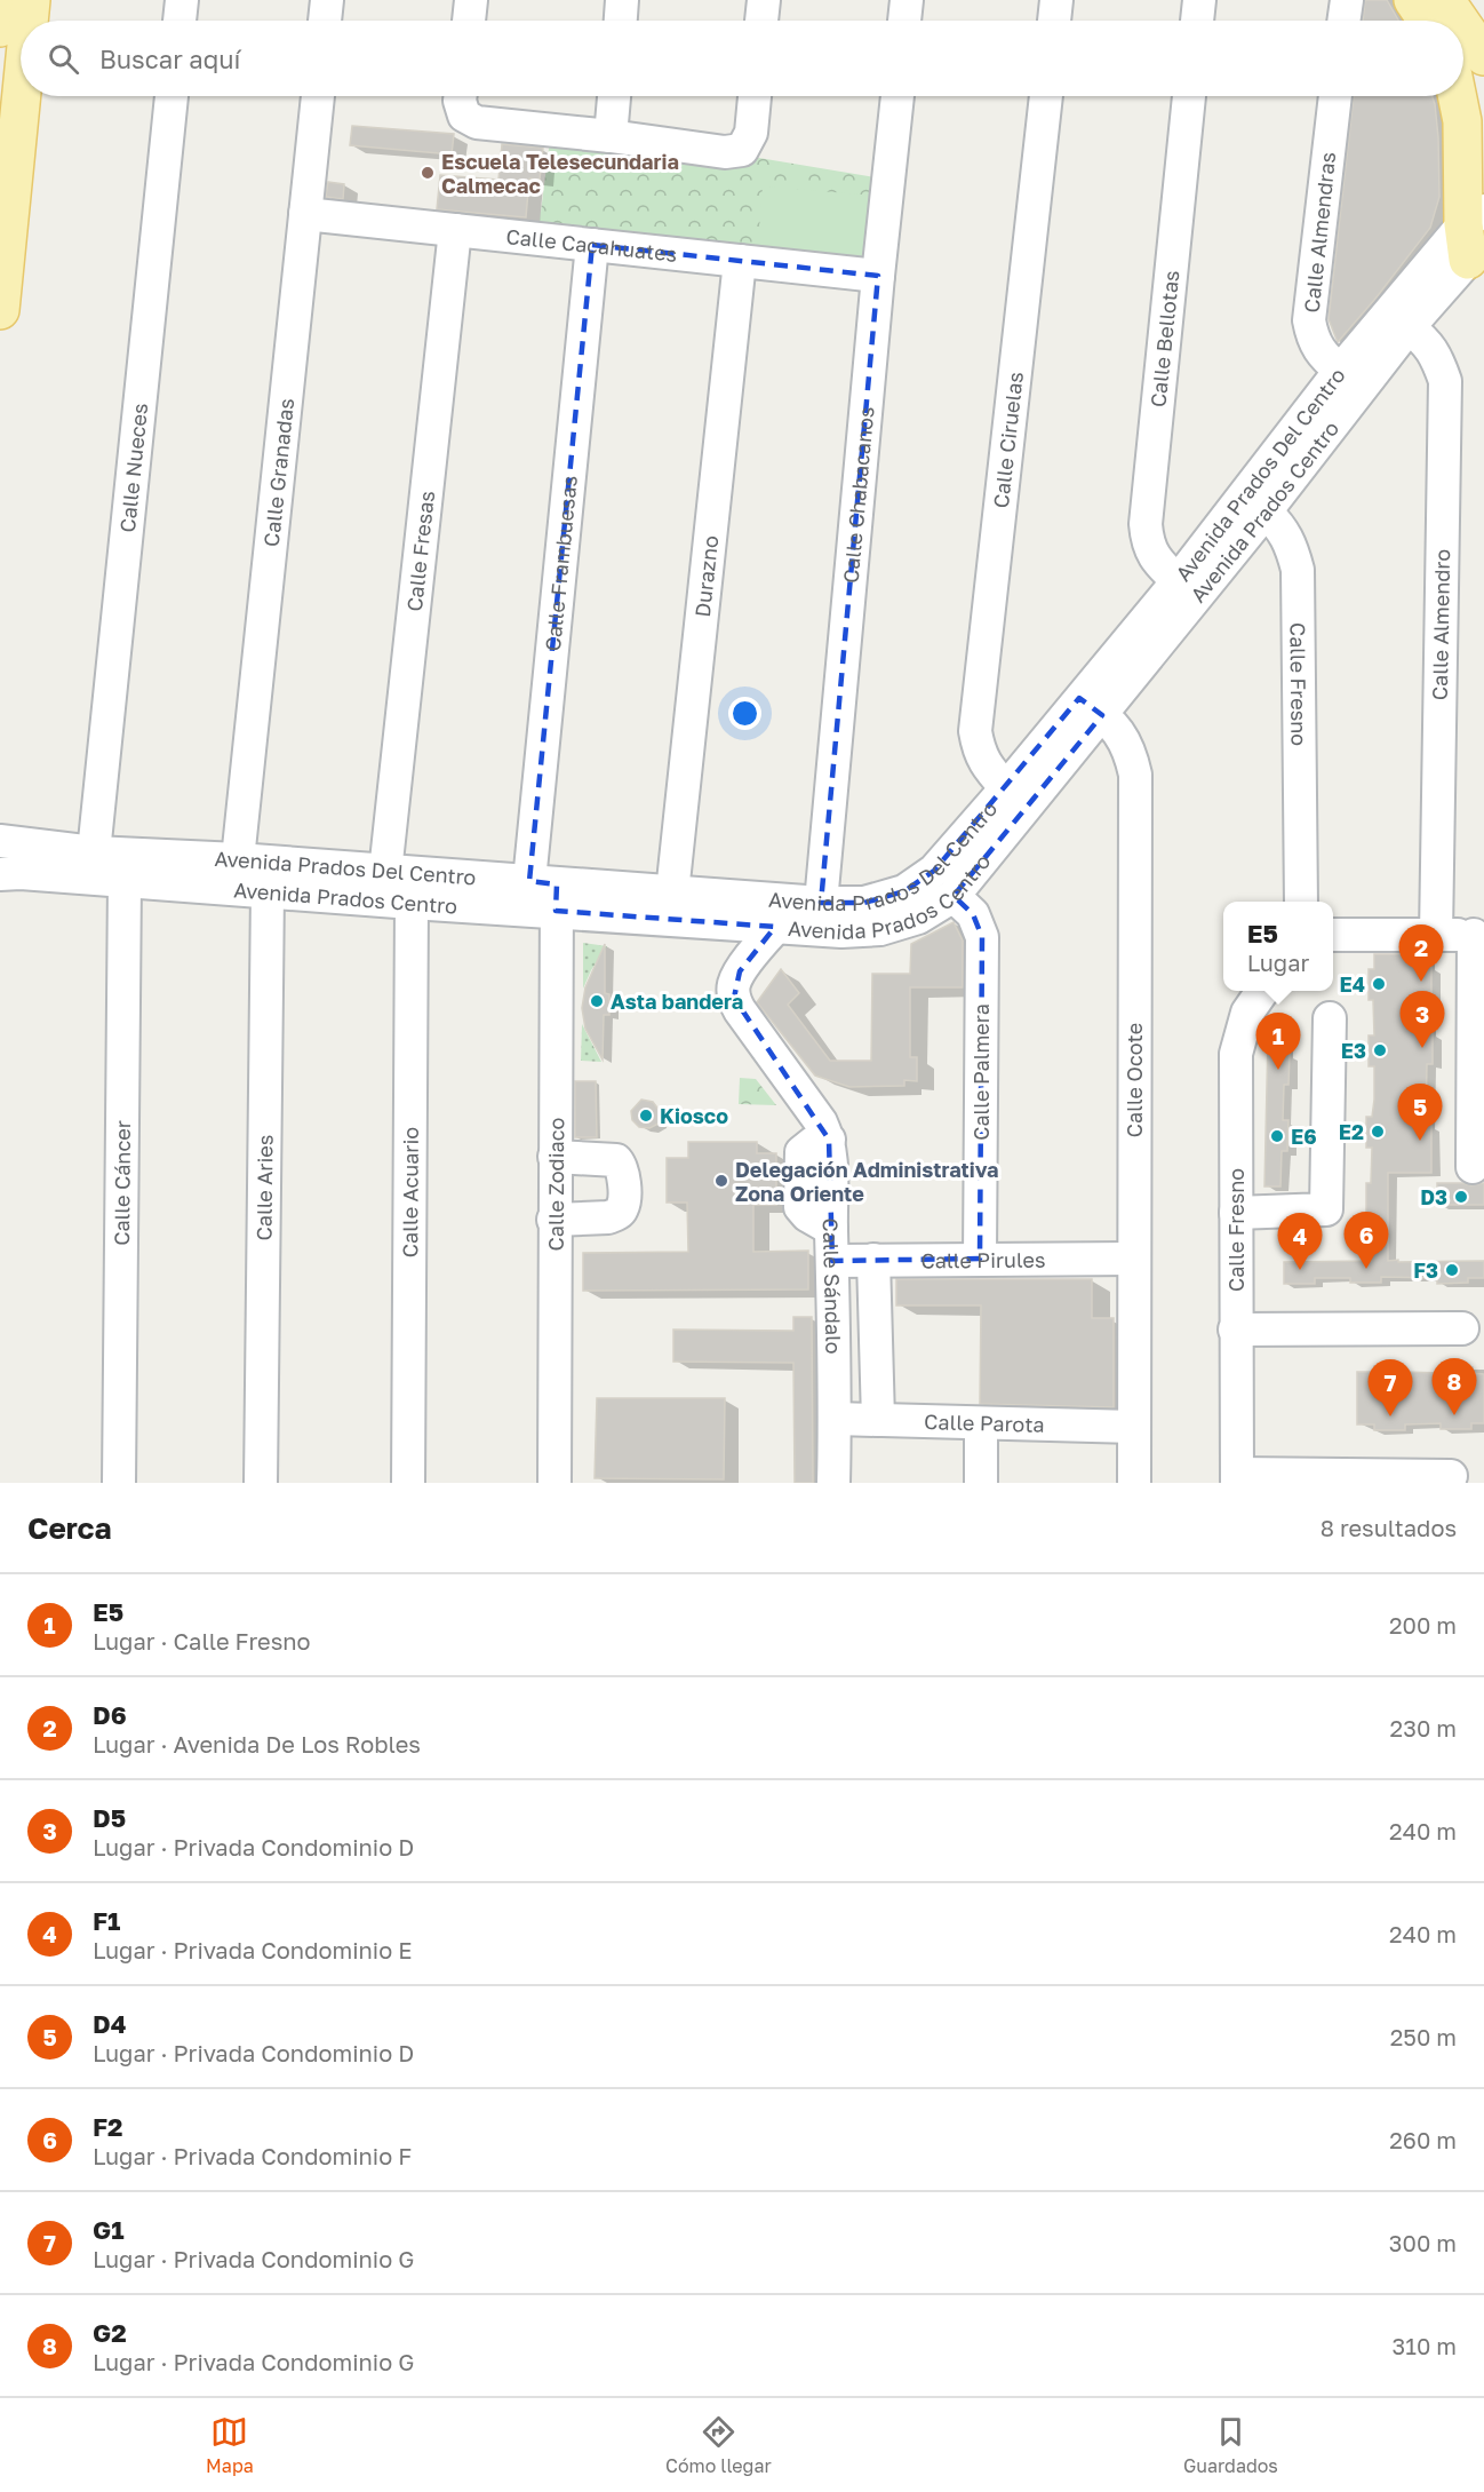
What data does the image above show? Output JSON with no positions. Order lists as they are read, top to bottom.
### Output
{
  "streets": {
    "street": [
      "Calle Almendras",
      "Calle Cacahuates",
      "Calle Bellotas",
      "Calle Ciruelas",
      "Calle Nueces",
      "Calle Granadas",
      "Avenida Prados Del Centro",
      "Calle Chabacanos",
      "Avenida Prados Centro",
      "Calle Fresas",
      "Calle Frambuesas",
      "Durazno",
      "Calle Almendro",
      "Calle Fresno",
      "Calle Palmera",
      "Calle Ocote",
      "Calle Cáncer",
      "Calle Zodiaco",
      "Calle Aries",
      "Calle Acuario",
      "Calle Pirules",
      "Calle Sándalo",
      "Calle Parota"
    ]
  },
  "crossings": [
    ["Calle Almendras", "Avenida Prados Del Centro"],
    ["Calle Cacahuates", "Calle Granadas"],
    ["Calle Cacahuates", "Calle Chabacanos"],
    ["Calle Cacahuates", "Calle Fresas"],
    ["Calle Cacahuates", "Calle Frambuesas"],
    ["Calle Cacahuates", "Durazno"],
    ["Calle Bellotas", "Avenida Prados Del Centro"],
    ["Calle Ciruelas", "Avenida Prados Del Centro"],
    ["Calle Nueces", "Avenida Prados Del Centro"],
    ["Calle Granadas", "Avenida Prados Del Centro"],
    ["Avenida Prados Del Centro", "Calle Chabacanos"],
    ["Avenida Prados Del Centro", "Avenida Prados Centro"],
    ["Avenida Prados Del Centro", "Calle Fresas"],
    ["Avenida Prados Del Centro", "Calle Frambuesas"],
    ["Avenida Prados Del Centro", "Durazno"],
    ["Avenida Prados Del Centro", "Calle Ocote"],
    ["Avenida Prados Del Centro", "Calle Zodiaco"],
    ["Avenida Prados Centro", "Calle Frambuesas"],
    ["Avenida Prados Centro", "Calle Almendro"],
    ["Avenida Prados Centro", "Calle Fresno"],
    ["Avenida Prados Centro", "Calle Palmera"],
    ["Avenida Prados Centro", "Calle Ocote"],
    ["Avenida Prados Centro", "Calle Cáncer"],
    ["Avenida Prados Centro", "Calle Zodiaco"],
    ["Avenida Prados Centro", "Calle Aries"],
    ["Avenida Prados Centro", "Calle Acuario"],
    ["Avenida Prados Centro", "Calle Sándalo"],
    ["Calle Frambuesas", "Calle Zodiaco"],
    ["Calle Palmera", "Calle Pirules"],
    ["Calle Ocote", "Calle Pirules"],
    ["Calle Ocote", "Calle Parota"],
    ["Calle Pirules", "Calle Sándalo"],
    ["Calle Sándalo", "Calle Parota"]
  ],
  "places": [
    "Escuela Telesecundaria Calmecac",
    "E4",
    "Asta bandera",
    "E3",
    "Kiosco",
    "E2",
    "E6",
    "Delegación Administrativa Zona Oriente",
    "D3",
    "F3"
  ],
  "page": {
    "search": "Buscar aquí",
    "popup": ["E5", "Lugar"],
    "pins": [
      "2",
      "3",
      "1",
      "5",
      "6",
      "4",
      "8",
      "7"
    ],
    "heading": ["Cerca", "8 resultados"],
    "list": [
      {
        "mark": "1",
        "name": "E5",
        "note": "Lugar · Calle Fresno",
        "value": "200 m"
      },
      {
        "mark": "2",
        "name": "D6",
        "note": "Lugar · Avenida De Los Robles",
        "value": "230 m"
      },
      {
        "mark": "3",
        "name": "D5",
        "note": "Lugar · Privada Condominio D",
        "value": "240 m"
      },
      {
        "mark": "4",
        "name": "F1",
        "note": "Lugar · Privada Condominio E",
        "value": "240 m"
      },
      {
        "mark": "5",
        "name": "D4",
        "note": "Lugar · Privada Condominio D",
        "value": "250 m"
      },
      {
        "mark": "6",
        "name": "F2",
        "note": "Lugar · Privada Condominio F",
        "value": "260 m"
      },
      {
        "mark": "7",
        "name": "G1",
        "note": "Lugar · Privada Condominio G",
        "value": "300 m"
      },
      {
        "mark": "8",
        "name": "G2",
        "note": "Lugar · Privada Condominio G",
        "value": "310 m"
      }
    ],
    "nav": ["Mapa", "Cómo llegar", "Guardados"]
  }
}
